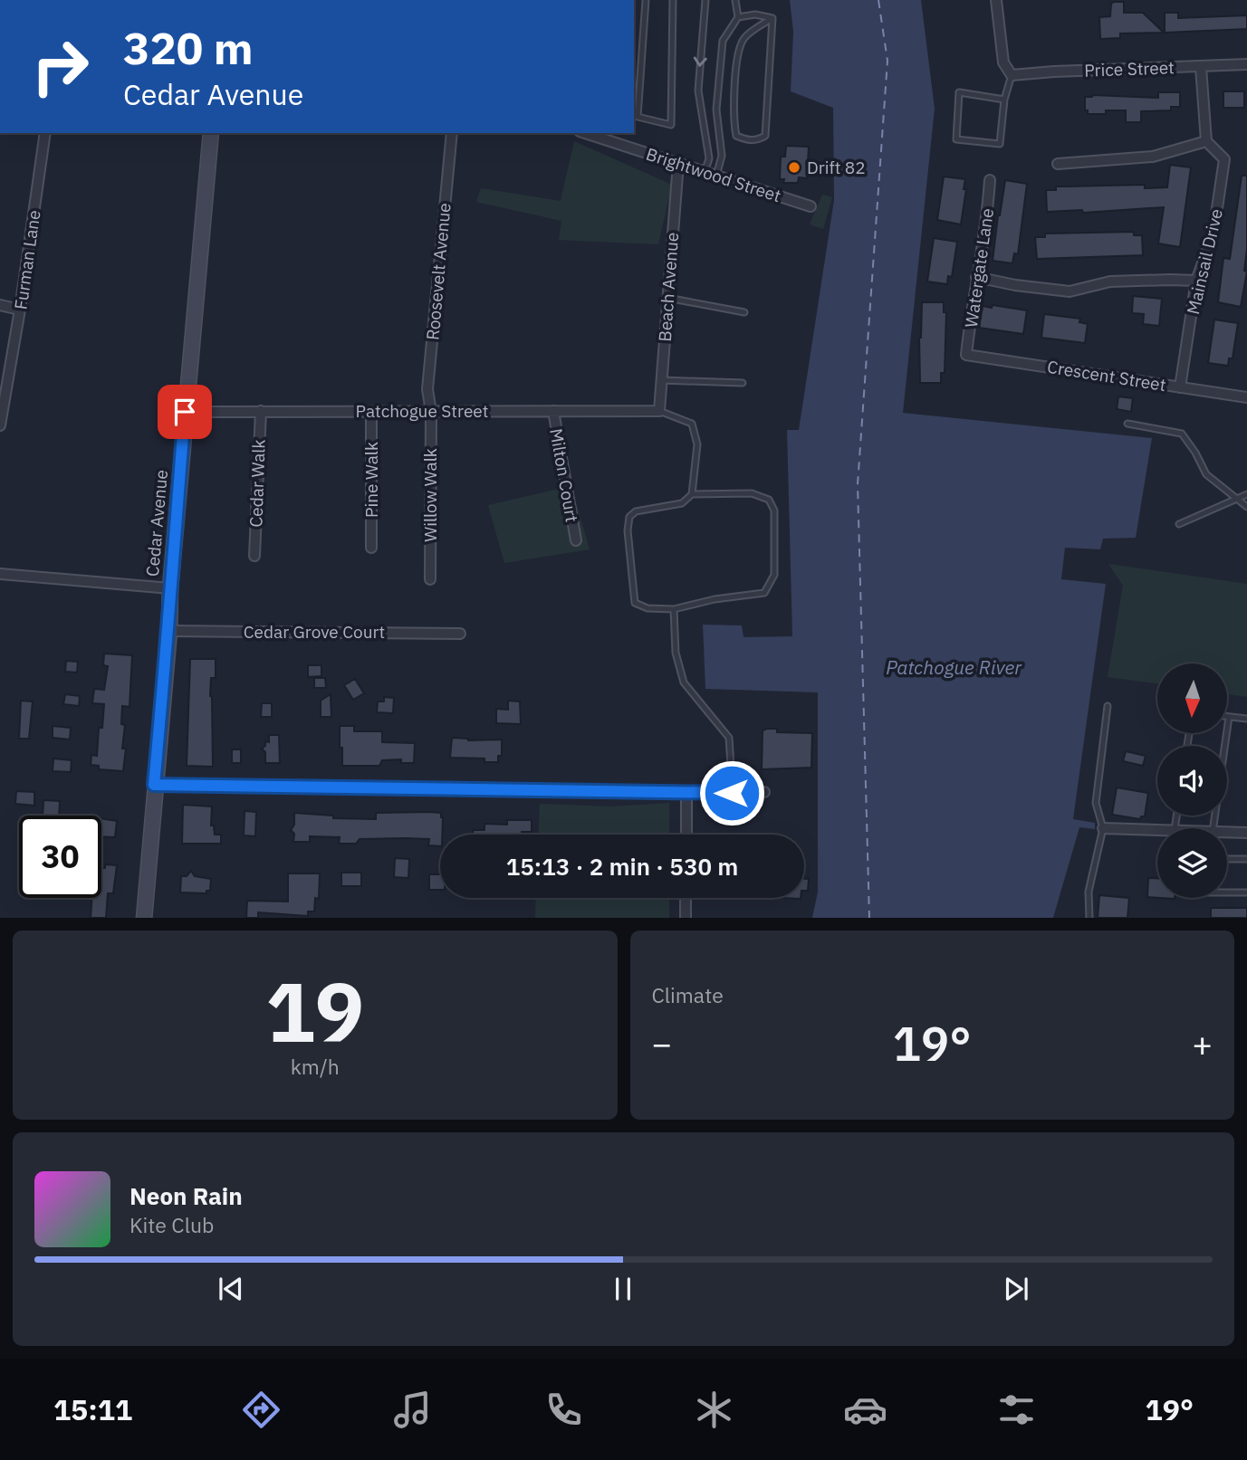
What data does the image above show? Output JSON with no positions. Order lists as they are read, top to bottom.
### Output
{
  "streets": {
    "street": [
      "Price Street",
      "Brightwood Street",
      "Furman Lane",
      "Mainsail Drive",
      "Watergate Lane",
      "Roosevelt Avenue",
      "Beach Avenue",
      "Crescent Street",
      "Patchogue Street",
      "Milton Court",
      "Pine Walk",
      "Cedar Walk",
      "Willow Walk",
      "Cedar Avenue",
      "Cedar Grove Court"
    ]
  },
  "crossings": [
    ["Brightwood Street", "Beach Avenue"],
    ["Mainsail Drive", "Crescent Street"],
    ["Watergate Lane", "Crescent Street"],
    ["Roosevelt Avenue", "Patchogue Street"],
    ["Roosevelt Avenue", "Willow Walk"],
    ["Beach Avenue", "Patchogue Street"],
    ["Patchogue Street", "Milton Court"],
    ["Patchogue Street", "Pine Walk"],
    ["Patchogue Street", "Cedar Walk"],
    ["Patchogue Street", "Willow Walk"],
    ["Patchogue Street", "Cedar Avenue"],
    ["Cedar Avenue", "Cedar Grove Court"]
  ],
  "water": ["Patchogue River"],
  "places": ["Drift 82"],
  "north": "bottom",
  "page": {
    "turn": ["320 m", "Cedar Avenue"],
    "limit": "30",
    "trip": "15:13 · 2 min · 530 m",
    "tile": [
      ["19", "km/h"],
      "Climate"
    ],
    "heat": ["−", "19°", "+"],
    "song": ["Neon Rain", "Kite Club"],
    "tabs": ["15:11", "19°"]
  }
}
